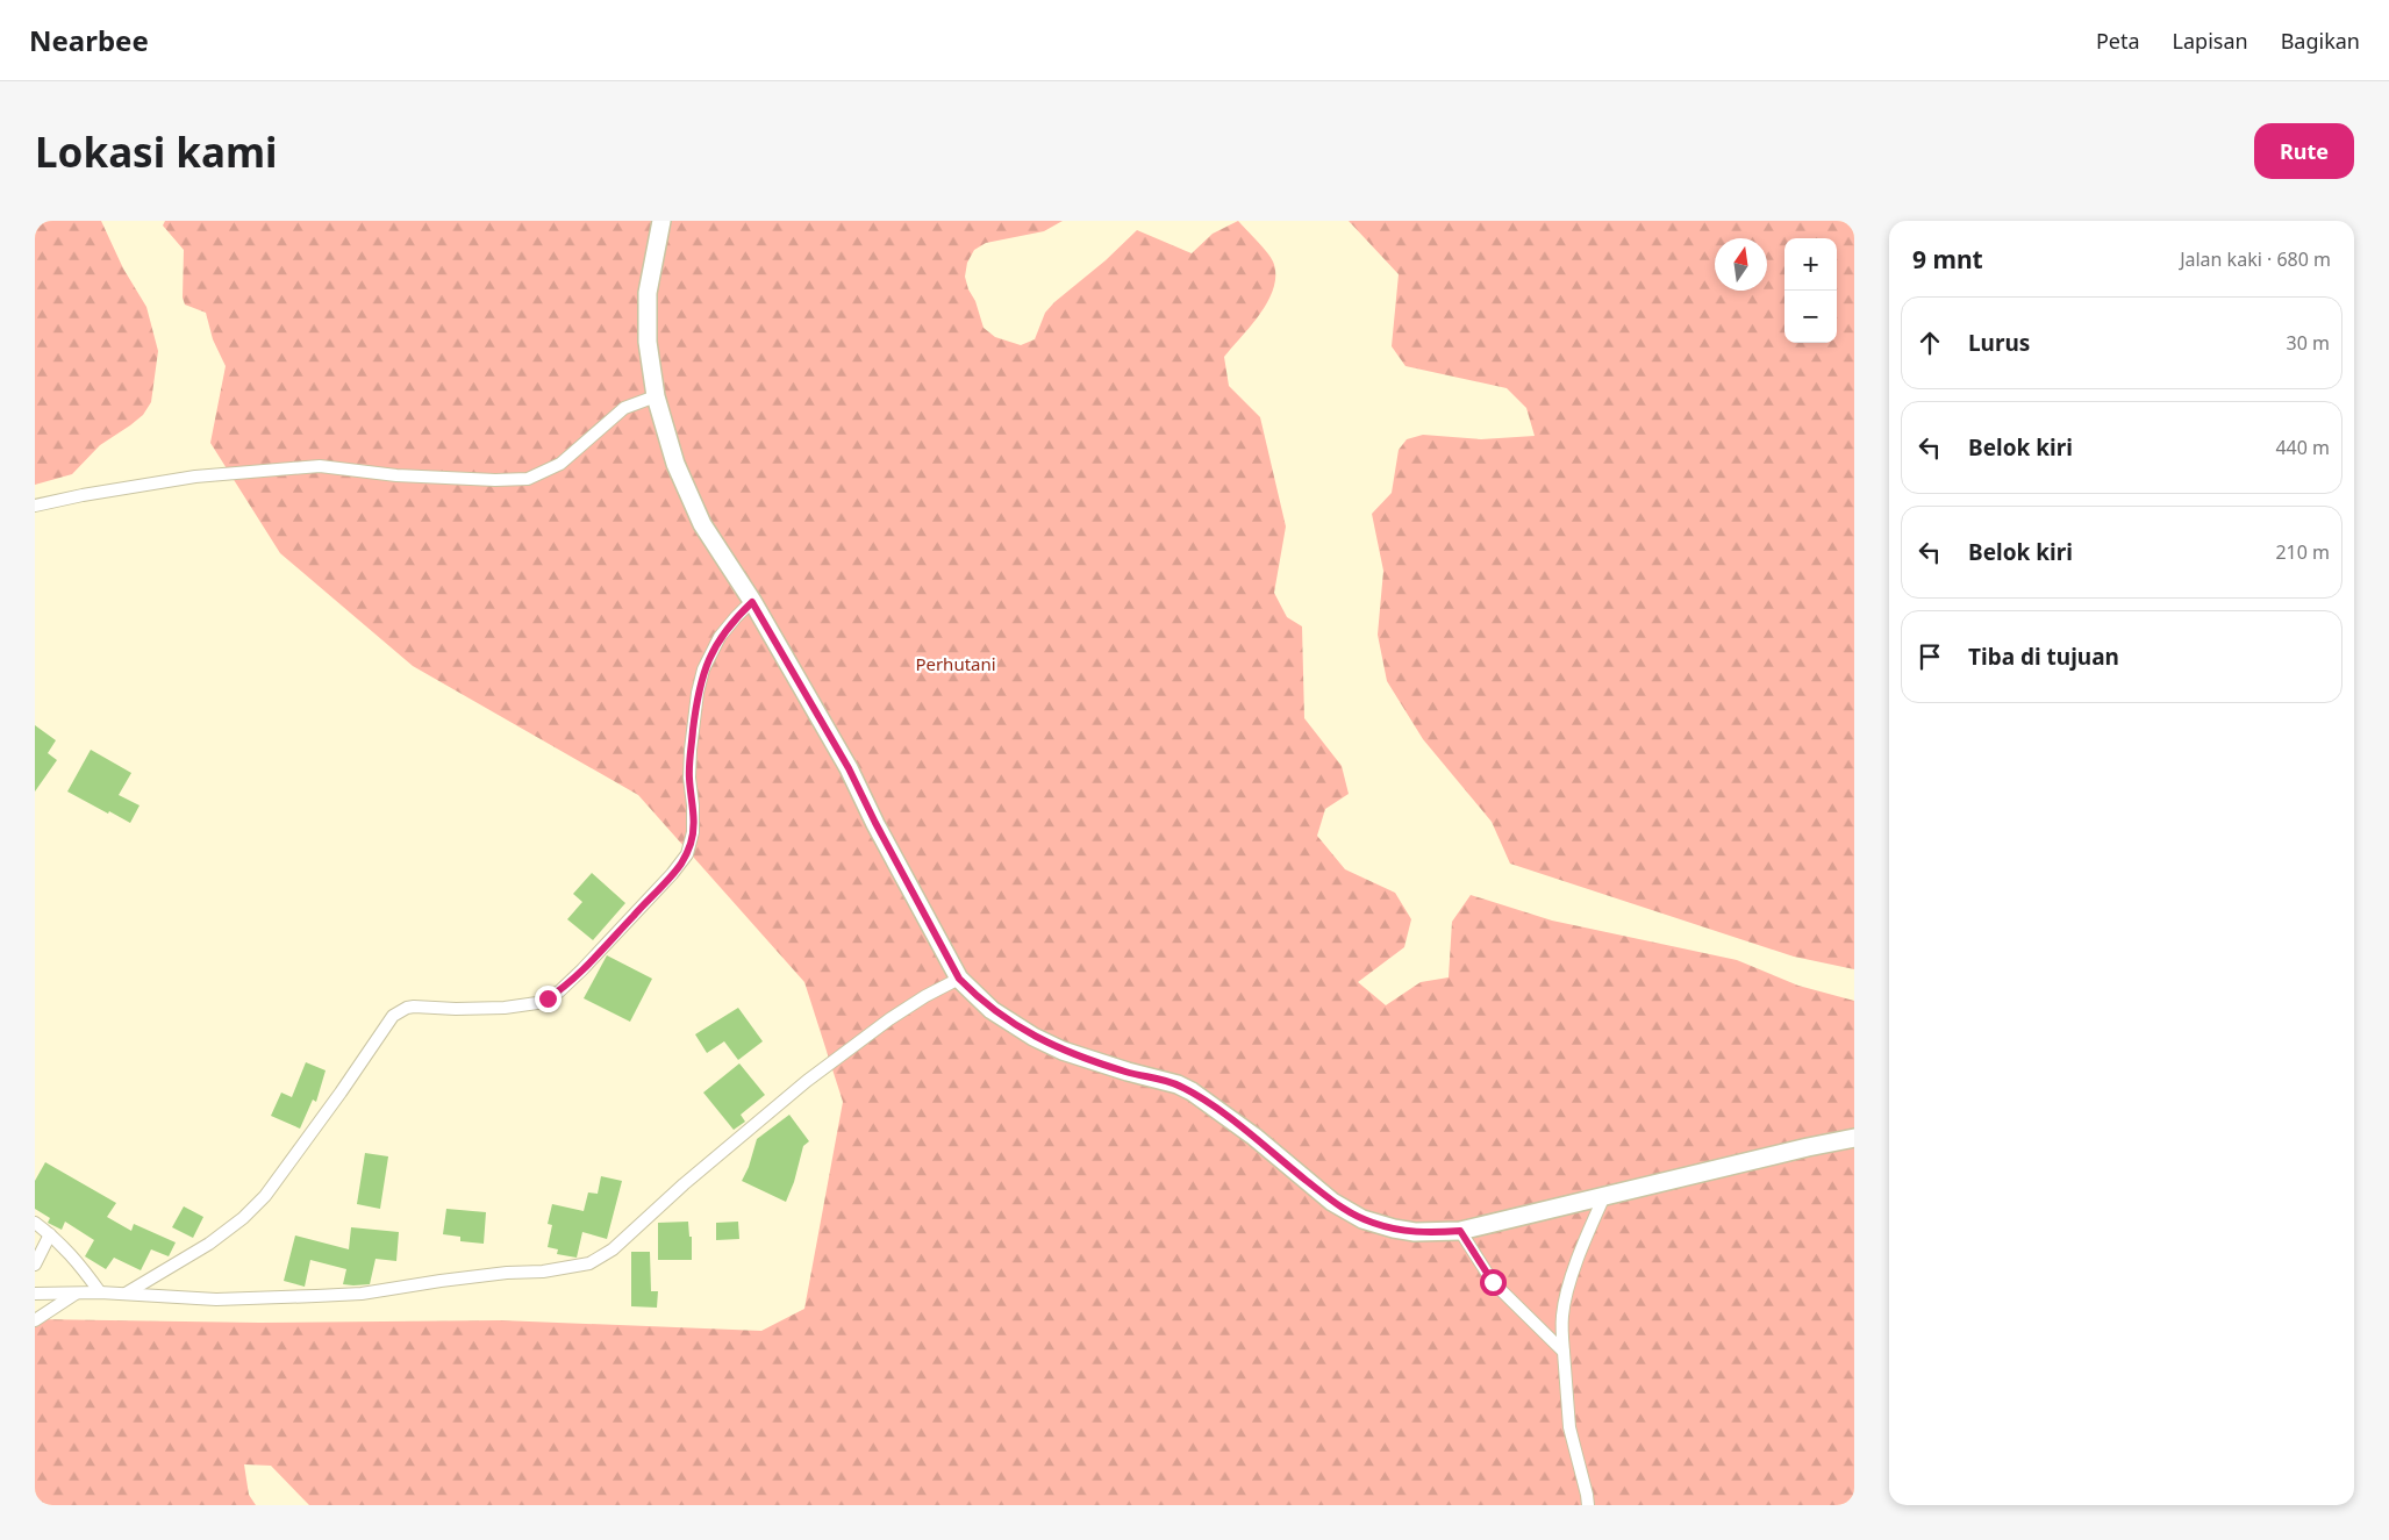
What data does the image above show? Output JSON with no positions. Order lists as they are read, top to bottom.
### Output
{
  "parks": ["Perhutani"],
  "north": "top",
  "page": {
    "header": "Nearbee",
    "nav": ["Peta", "Lapisan", "Bagikan"],
    "buttons": "Rute",
    "title": "Lokasi kami",
    "heading": ["9 mnt", "Jalan kaki · 680 m"],
    "map_buttons": ["+", "−"],
    "list": [
      ["Lurus", "30 m"],
      ["Belok kiri", "440 m"],
      ["Belok kiri", "210 m"],
      "Tiba di tujuan"
    ]
  }
}
